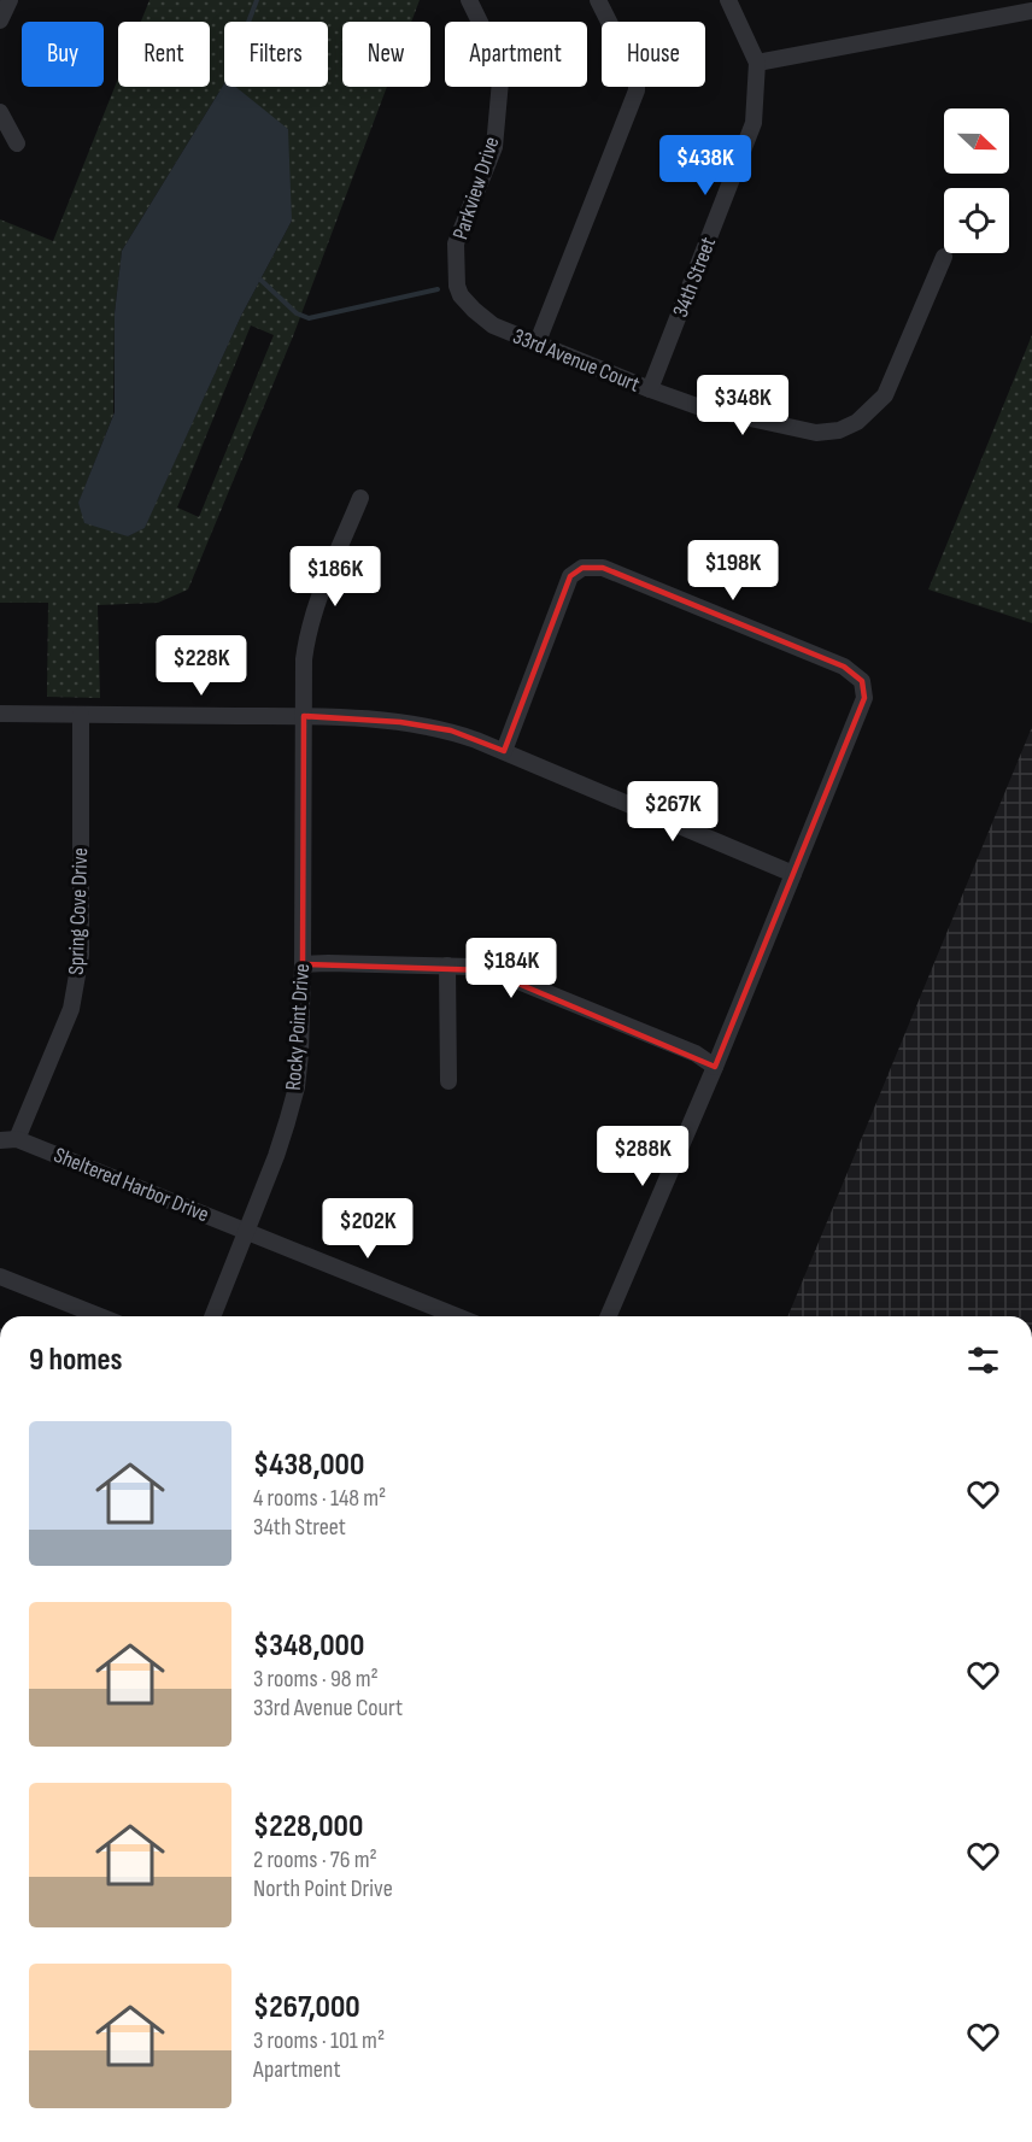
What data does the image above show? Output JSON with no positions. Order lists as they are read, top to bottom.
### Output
{
  "streets": {
    "street": [
      "Parkview Drive",
      "34th Street",
      "33rd Avenue Court",
      "Spring Cove Drive",
      "Rocky Point Drive",
      "Sheltered Harbor Drive"
    ]
  },
  "crossings": [
    ["Parkview Drive", "33rd Avenue Court"],
    ["34th Street", "33rd Avenue Court"],
    ["Spring Cove Drive", "Sheltered Harbor Drive"],
    ["Rocky Point Drive", "Sheltered Harbor Drive"]
  ],
  "north": "right",
  "page": {
    "chip": [
      "Buy",
      "Rent",
      "Filters",
      "New",
      "Apartment",
      "House"
    ],
    "price": [
      "$438K",
      "$348K",
      "$198K",
      "$186K",
      "$228K",
      "$267K",
      "$184K",
      "$288K",
      "$202K"
    ],
    "heading": "9 homes",
    "list": [
      {
        "name": "$438,000",
        "note": "4 rooms · 148 m² · 34th Street"
      },
      {
        "name": "$348,000",
        "note": "3 rooms · 98 m² · 33rd Avenue Court"
      },
      {
        "name": "$228,000",
        "note": "2 rooms · 76 m² · North Point Drive"
      },
      {
        "name": "$267,000",
        "note": "3 rooms · 101 m² · Apartment"
      }
    ]
  }
}
